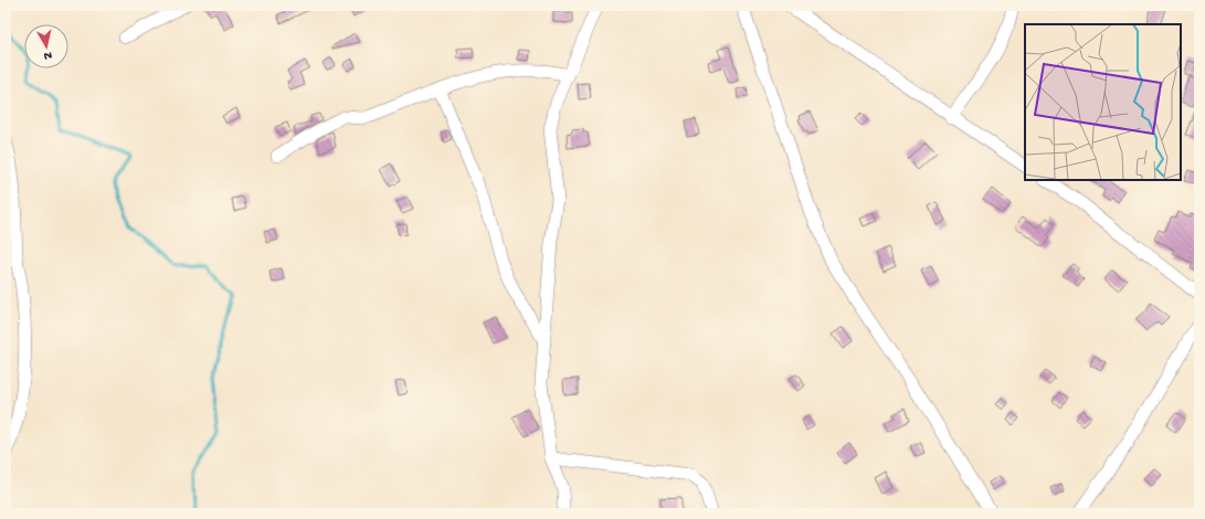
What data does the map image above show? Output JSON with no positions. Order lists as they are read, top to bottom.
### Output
{
  "north": "bottom"
}
